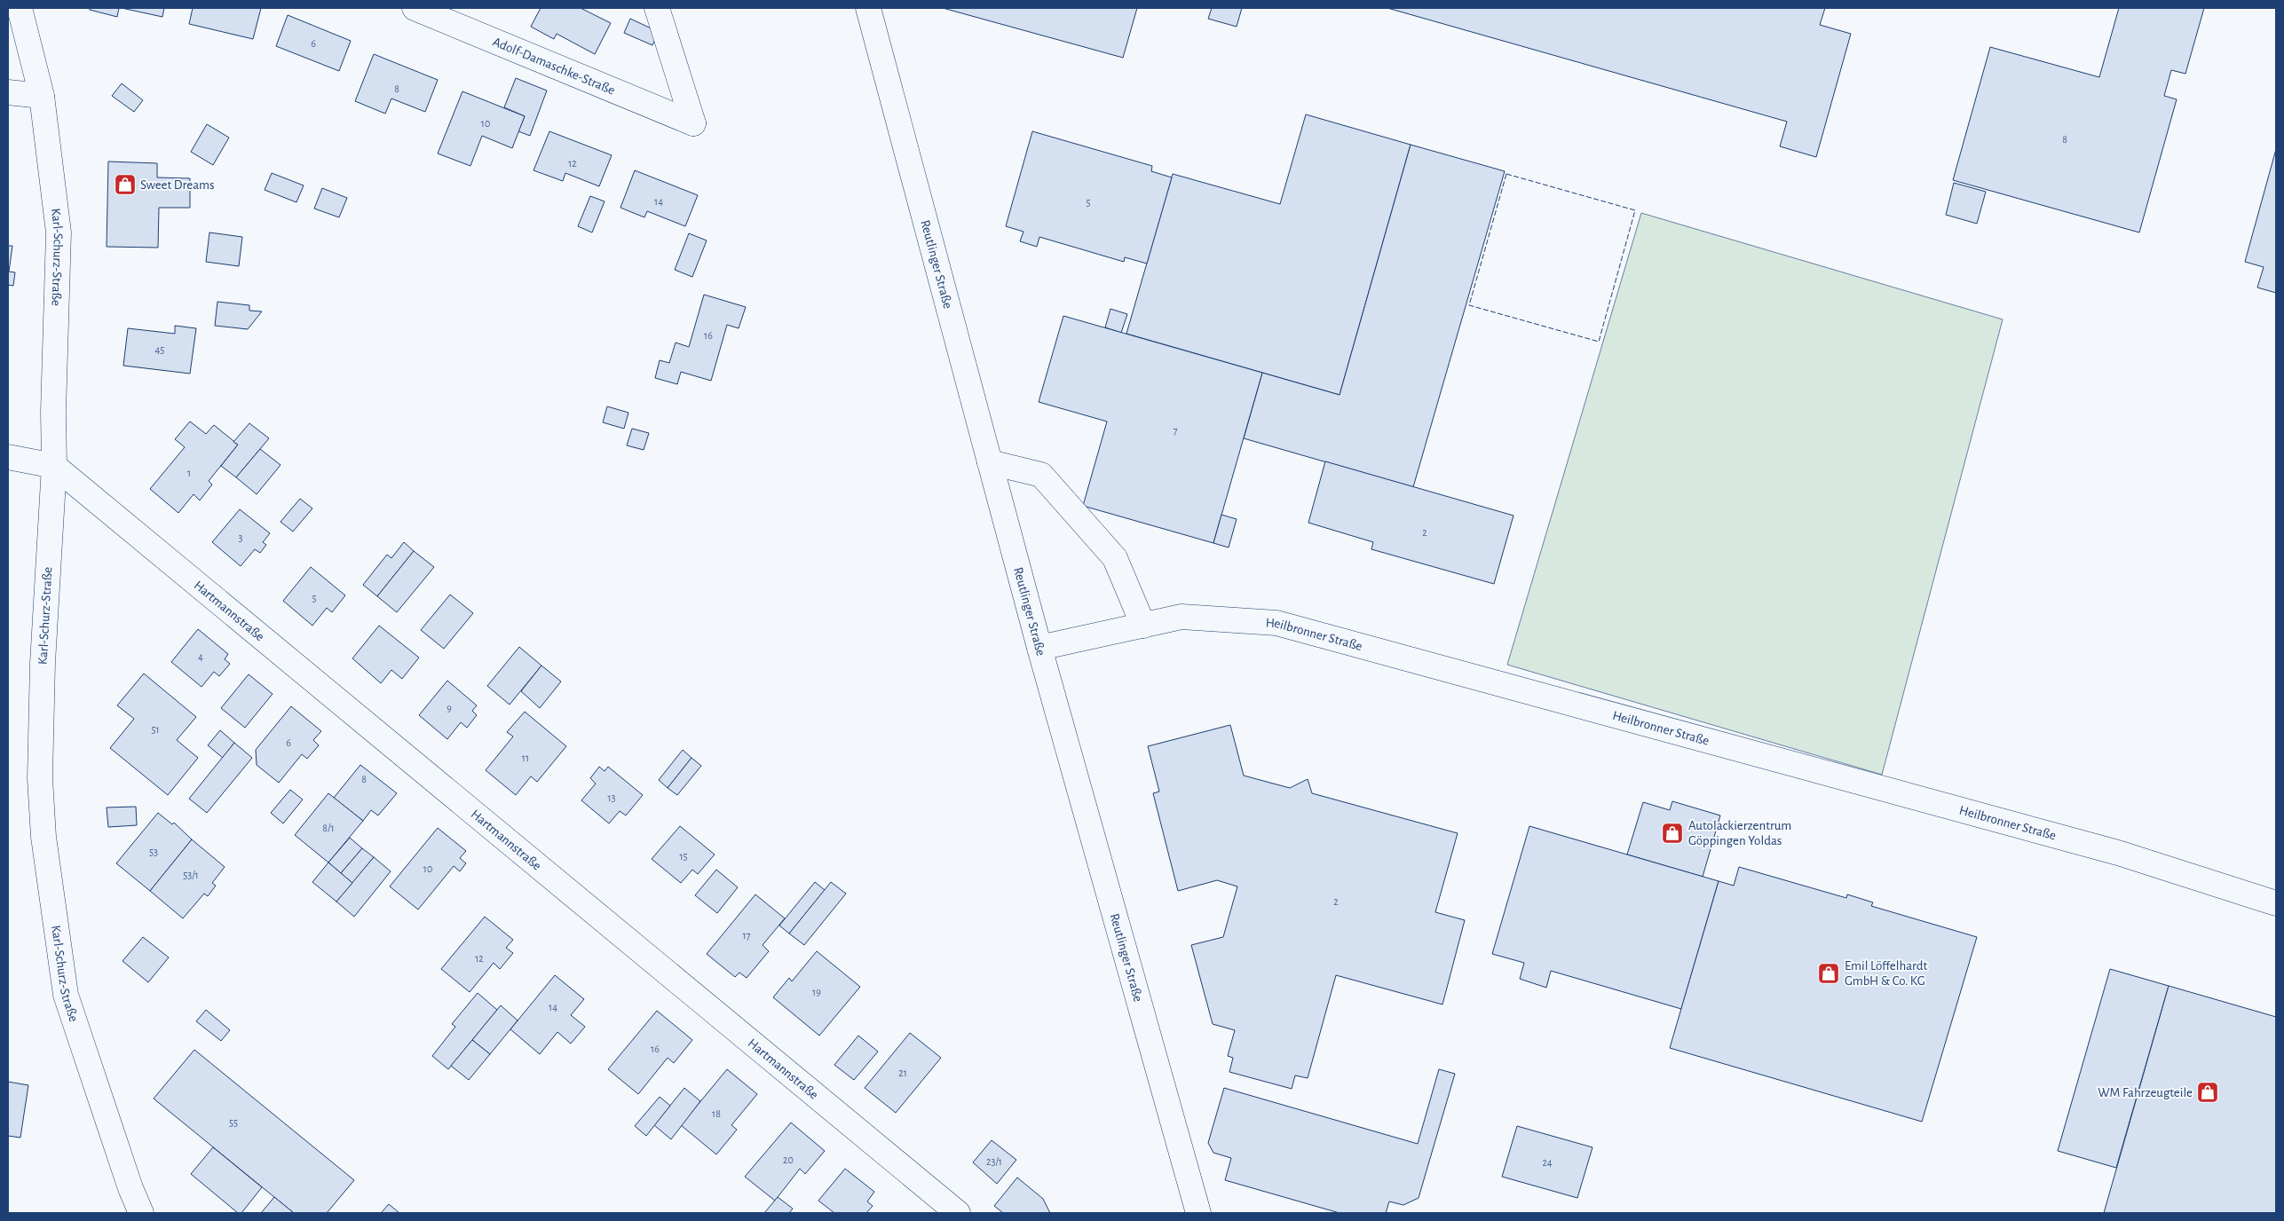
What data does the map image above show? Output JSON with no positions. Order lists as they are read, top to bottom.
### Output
{
  "streets": {
    "street": [
      "Adolf-Damaschke-Straße",
      "Karl-Schurz-Straße",
      "Reutlinger Straße",
      "Hartmannstraße",
      "Heilbronner Straße"
    ]
  },
  "crossings": [
    ["Karl-Schurz-Straße", "Hartmannstraße"],
    ["Reutlinger Straße", "Heilbronner Straße"]
  ],
  "places": {
    "shop": [
      "Sweet Dreams",
      "Autolackierzentrum Göppingen Yoldas",
      "Emil Löffelhardt GmbH & Co. KG",
      "WM Fahrzeugteile"
    ]
  },
  "house_numbers": [
    "6",
    "8",
    "10",
    "8",
    "12",
    "14",
    "5",
    "16",
    "45",
    "7",
    "1",
    "2",
    "3",
    "5",
    "4",
    "9",
    "51",
    "6",
    "11",
    "8",
    "13",
    "8/1",
    "53",
    "15",
    "10",
    "53/1",
    "2",
    "17",
    "12",
    "19",
    "14",
    "16",
    "21",
    "18",
    "55",
    "20",
    "23/1",
    "24"
  ]
}
